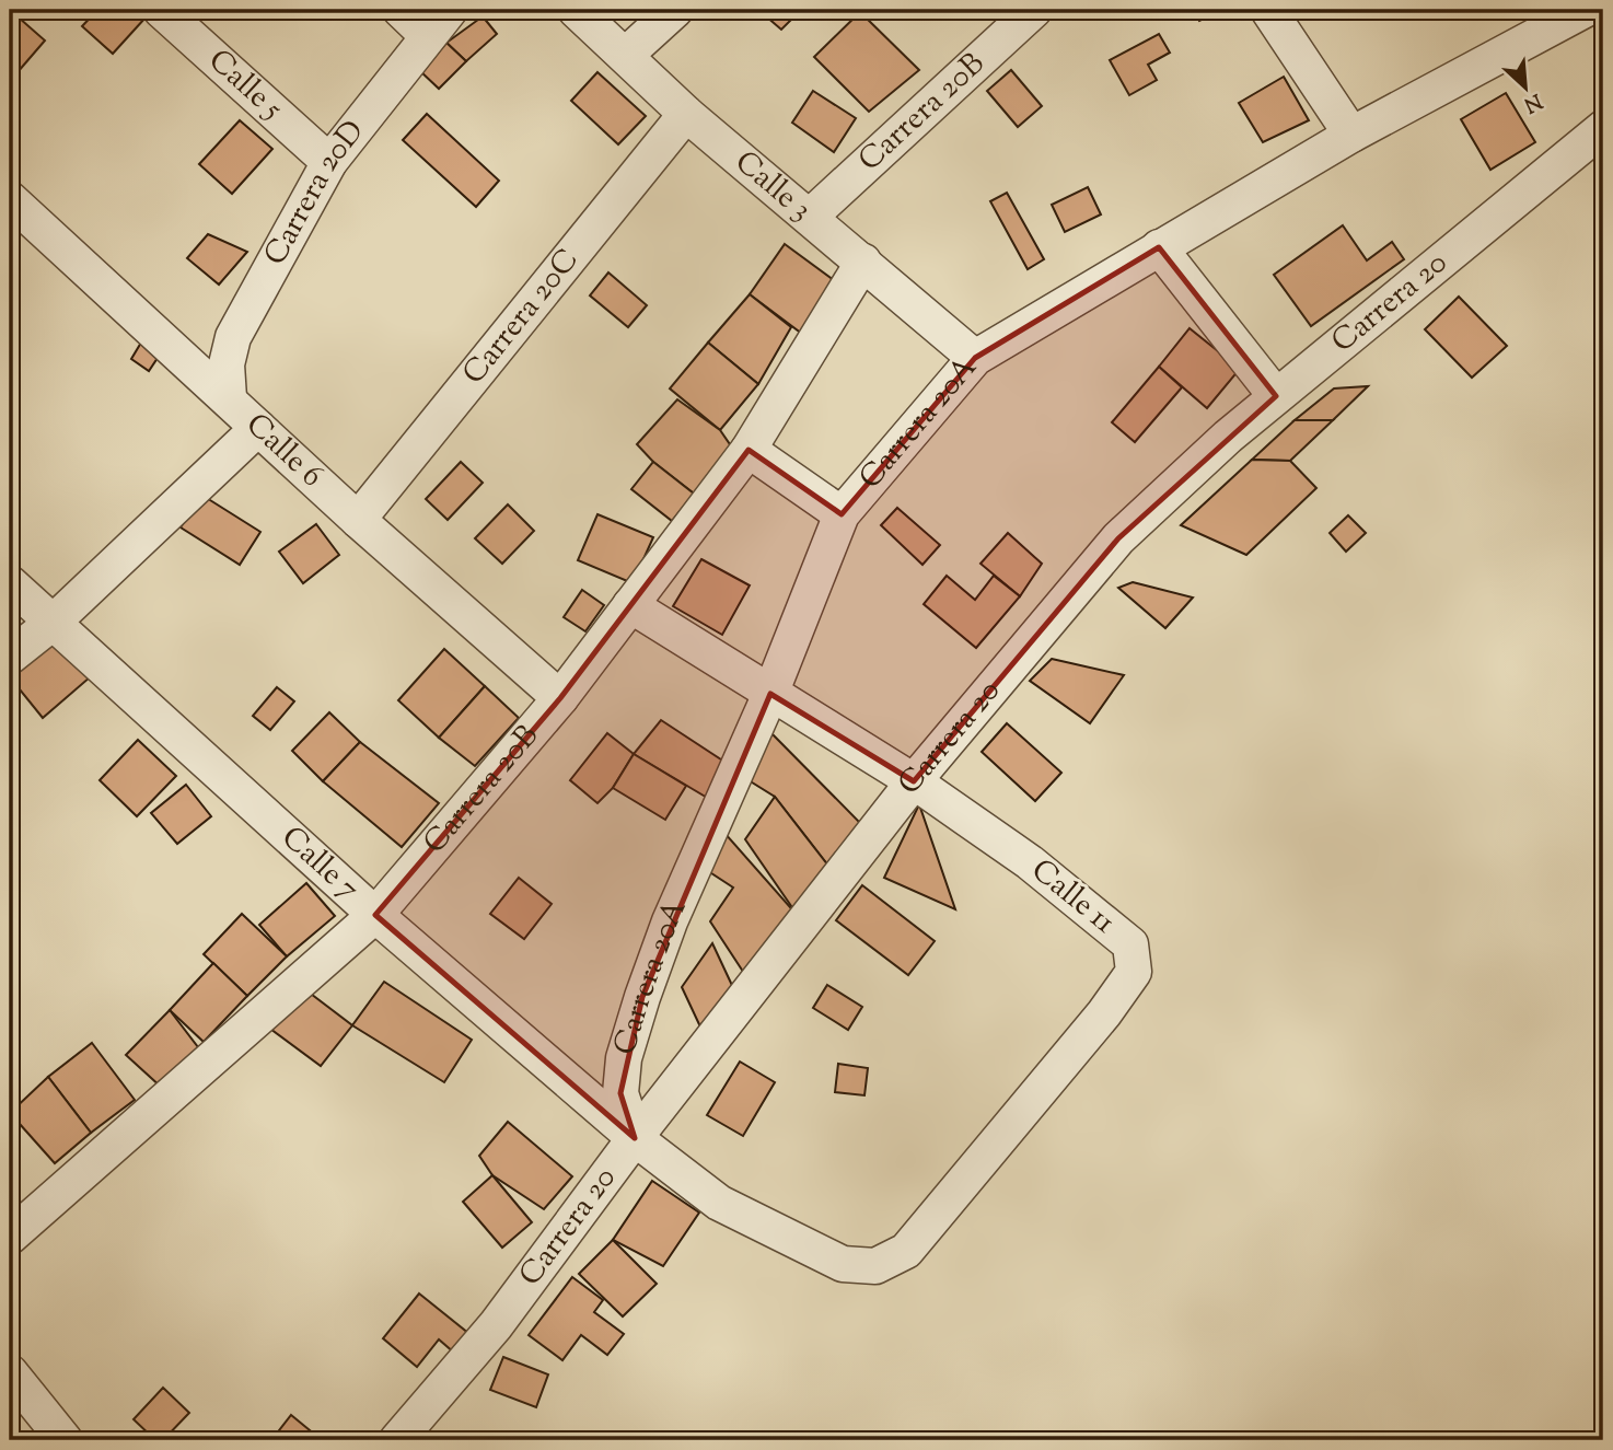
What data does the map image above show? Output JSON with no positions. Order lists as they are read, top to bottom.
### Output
{
  "streets": {
    "street": [
      "Calle 5",
      "Carrera 20B",
      "Calle 3",
      "Carrera 20D",
      "Carrera 20",
      "Carrera 20C",
      "Carrera 20A",
      "Calle 6",
      "Calle 7",
      "Calle 11"
    ]
  },
  "crossings": [
    ["Calle 5", "Carrera 20D"],
    ["Carrera 20B", "Calle 3"],
    ["Carrera 20B", "Calle 6"],
    ["Carrera 20B", "Calle 7"],
    ["Carrera 20B", "Calle 11"],
    ["Calle 3", "Carrera 20C"],
    ["Calle 3", "Carrera 20A"],
    ["Carrera 20D", "Calle 6"],
    ["Carrera 20", "Carrera 20A"],
    ["Carrera 20", "Calle 7"],
    ["Carrera 20", "Calle 11"],
    ["Carrera 20C", "Calle 6"],
    ["Carrera 20A", "Calle 7"],
    ["Carrera 20A", "Calle 11"],
    ["Calle 7", "Calle 11"]
  ],
  "north": "bottom right"
}
